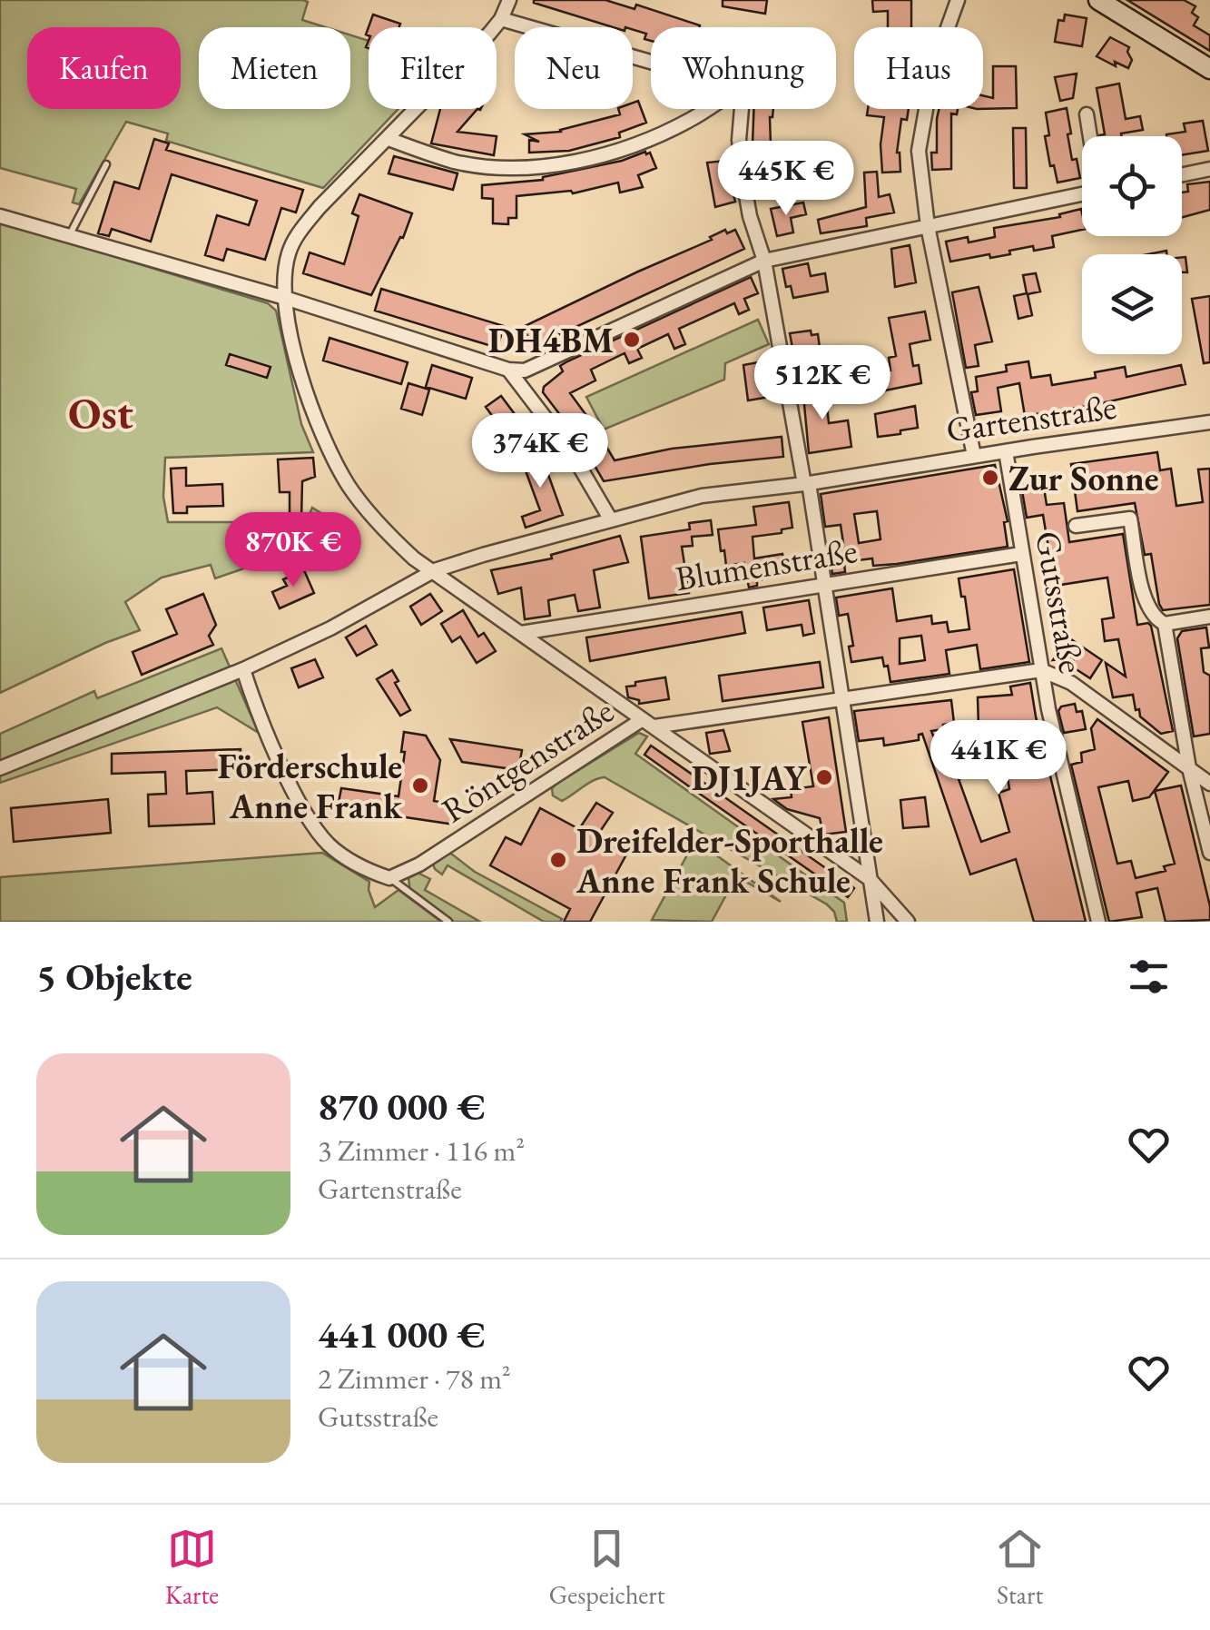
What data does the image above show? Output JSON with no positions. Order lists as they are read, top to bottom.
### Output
{
  "streets": {
    "street": [
      "Gartenstraße",
      "Blumenstraße",
      "Gutsstraße",
      "Röntgenstraße"
    ]
  },
  "crossings": [
    ["Gartenstraße", "Gutsstraße"],
    ["Gartenstraße", "Röntgenstraße"],
    ["Blumenstraße", "Gutsstraße"],
    ["Blumenstraße", "Röntgenstraße"]
  ],
  "districts": ["Ost"],
  "places": [
    "DH4BM",
    "Zur Sonne",
    "DJ1JAY",
    "Förderschule Anne Frank",
    "Dreifelder-Sporthalle Anne Frank Schule"
  ],
  "page": {
    "chip": [
      "Kaufen",
      "Mieten",
      "Filter",
      "Neu",
      "Wohnung",
      "Haus"
    ],
    "price": [
      "445K €",
      "512K €",
      "374K €",
      "870K €",
      "441K €"
    ],
    "heading": "5 Objekte",
    "list": [
      {
        "name": "870 000 €",
        "note": "3 Zimmer · 116 m² · Gartenstraße"
      },
      {
        "name": "441 000 €",
        "note": "2 Zimmer · 78 m² · Gutsstraße"
      }
    ],
    "tabs": ["Karte", "Gespeichert", "Start"]
  }
}
